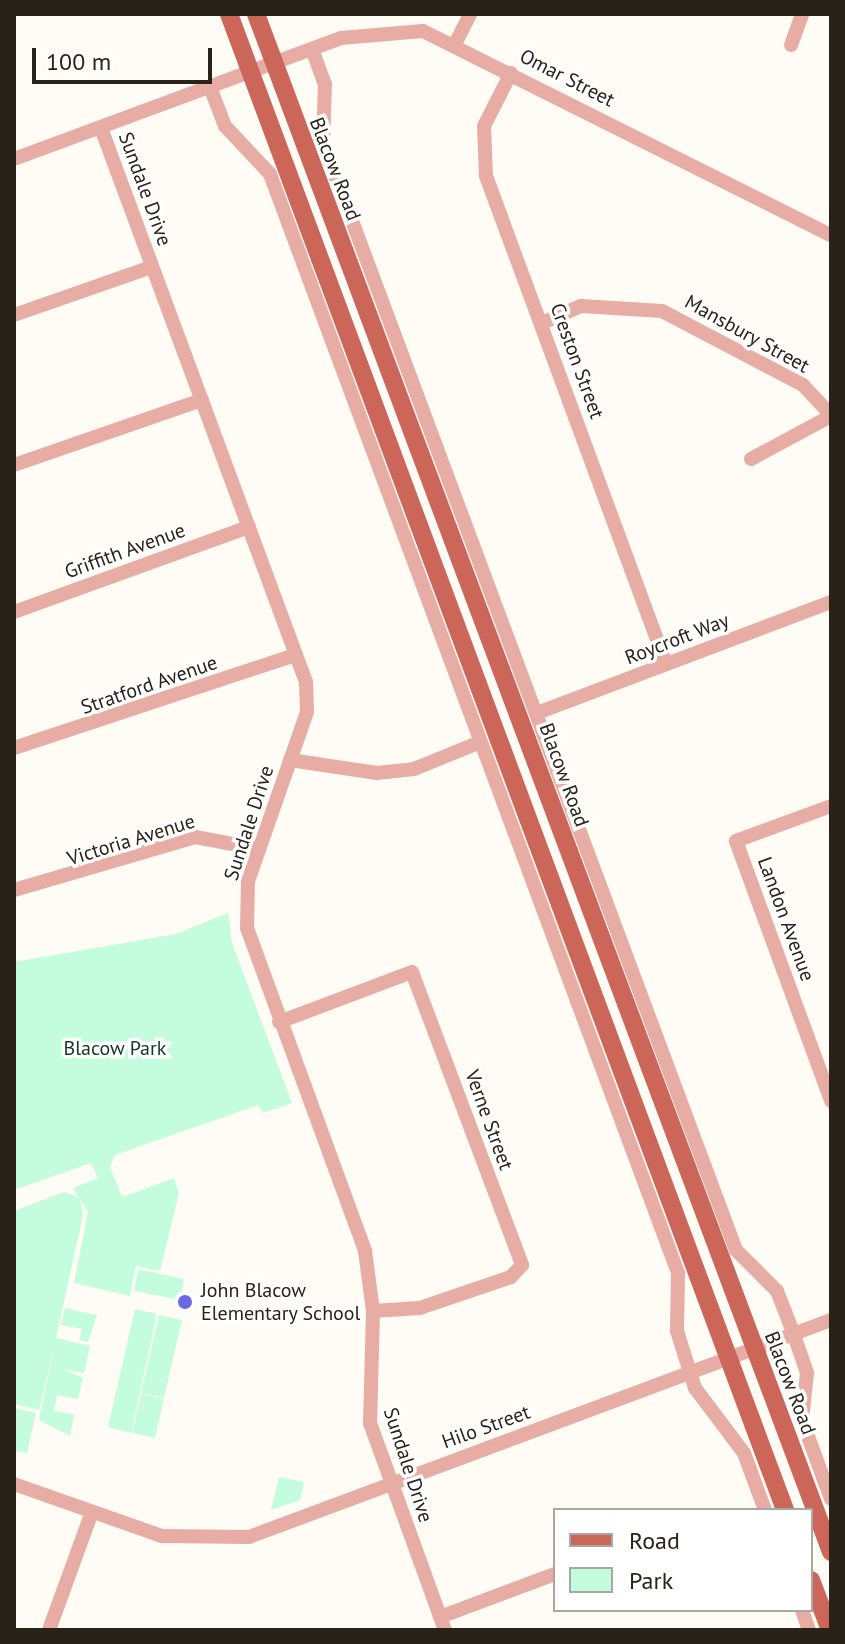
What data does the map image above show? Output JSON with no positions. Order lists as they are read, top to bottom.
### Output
{
  "streets": {
    "main road": ["Blacow Road"],
    "street": [
      "Omar Street",
      "Sundale Drive",
      "Mansbury Street",
      "Creston Street",
      "Griffith Avenue",
      "Roycroft Way",
      "Stratford Avenue",
      "Victoria Avenue",
      "Landon Avenue",
      "Verne Street",
      "Hilo Street"
    ]
  },
  "crossings": [
    ["Omar Street", "Blacow Road"],
    ["Omar Street", "Sundale Drive"],
    ["Omar Street", "Creston Street"],
    ["Blacow Road", "Roycroft Way"],
    ["Blacow Road", "Hilo Street"],
    ["Sundale Drive", "Griffith Avenue"],
    ["Sundale Drive", "Stratford Avenue"],
    ["Sundale Drive", "Victoria Avenue"],
    ["Sundale Drive", "Verne Street"],
    ["Sundale Drive", "Hilo Street"],
    ["Mansbury Street", "Creston Street"],
    ["Creston Street", "Roycroft Way"]
  ],
  "parks": ["Blacow Park"],
  "places": ["John Blacow Elementary School"],
  "legend": ["Road", "Park"],
  "scale_bar": "100 m"
}
